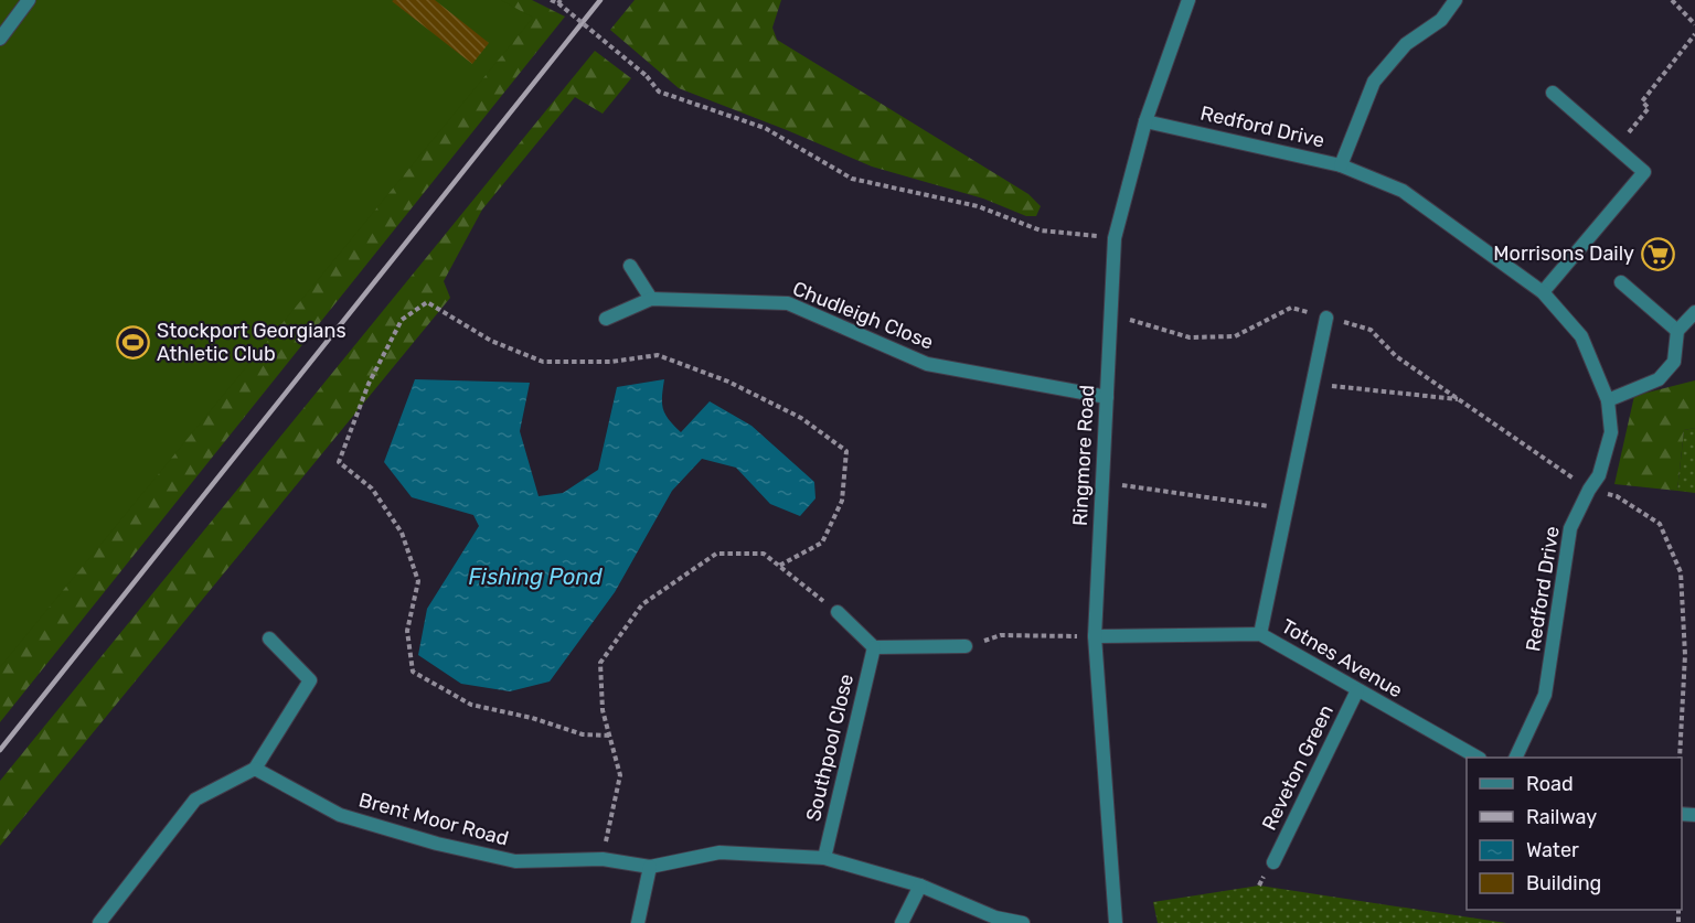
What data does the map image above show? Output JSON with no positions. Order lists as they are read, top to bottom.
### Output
{
  "streets": {
    "street": [
      "Redford Drive",
      "Chudleigh Close",
      "Ringmore Road",
      "Totnes Avenue",
      "Southpool Close",
      "Reveton Green",
      "Brent Moor Road"
    ]
  },
  "crossings": [
    ["Redford Drive", "Ringmore Road"],
    ["Chudleigh Close", "Ringmore Road"],
    ["Ringmore Road", "Totnes Avenue"],
    ["Totnes Avenue", "Reveton Green"],
    ["Southpool Close", "Brent Moor Road"]
  ],
  "water": ["Fishing Pond"],
  "places": {
    "supermarket": ["Morrisons Daily"],
    "sports": ["Stockport Georgians Athletic Club"]
  },
  "legend": [
    "Road",
    "Railway",
    "Water",
    "Building"
  ]
}
